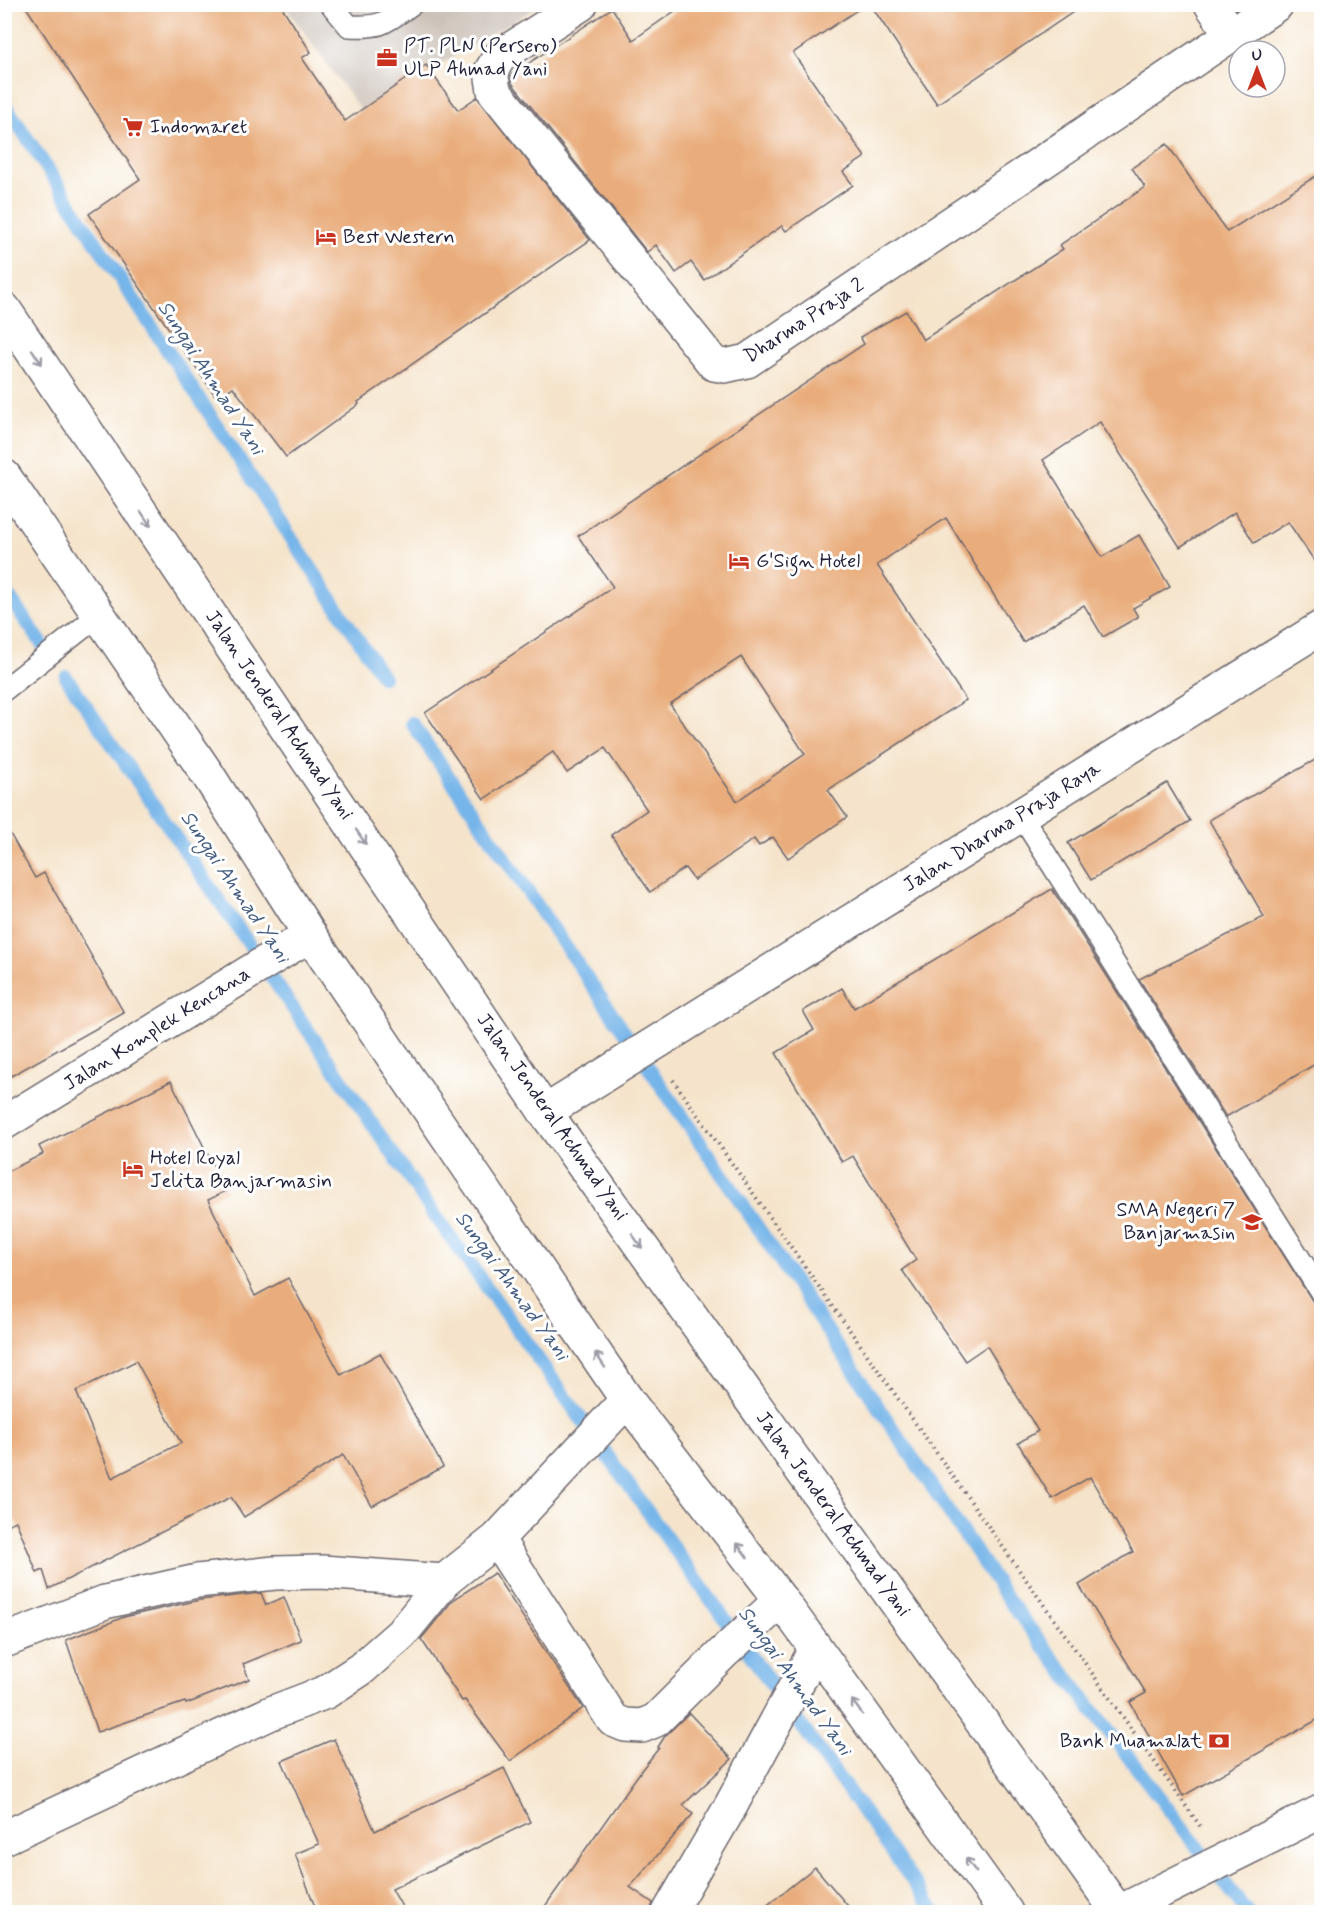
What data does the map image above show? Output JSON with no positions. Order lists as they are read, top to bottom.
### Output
{
  "streets": {
    "main road": [
      "Dharma Praja 2",
      "Jalan Jenderal Achmad Yani",
      "Jalan Dharma Praja Raya",
      "Jalan Komplek Kencana"
    ]
  },
  "crossings": [
    ["Jalan Jenderal Achmad Yani", "Jalan Dharma Praja Raya"]
  ],
  "water": ["Sungai Ahmad Yani"],
  "places": {
    "office": ["PT. PLN (Persero) ULP Ahmad Yani"],
    "supermarket": ["Indomaret"],
    "hotel": ["Best Western", "G'Sign Hotel", "Hotel Royal Jelita Banjarmasin"],
    "school or university": ["SMA Negeri 7 Banjarmasin"],
    "bank": ["Bank Muamalat"]
  },
  "north": "top"
}
